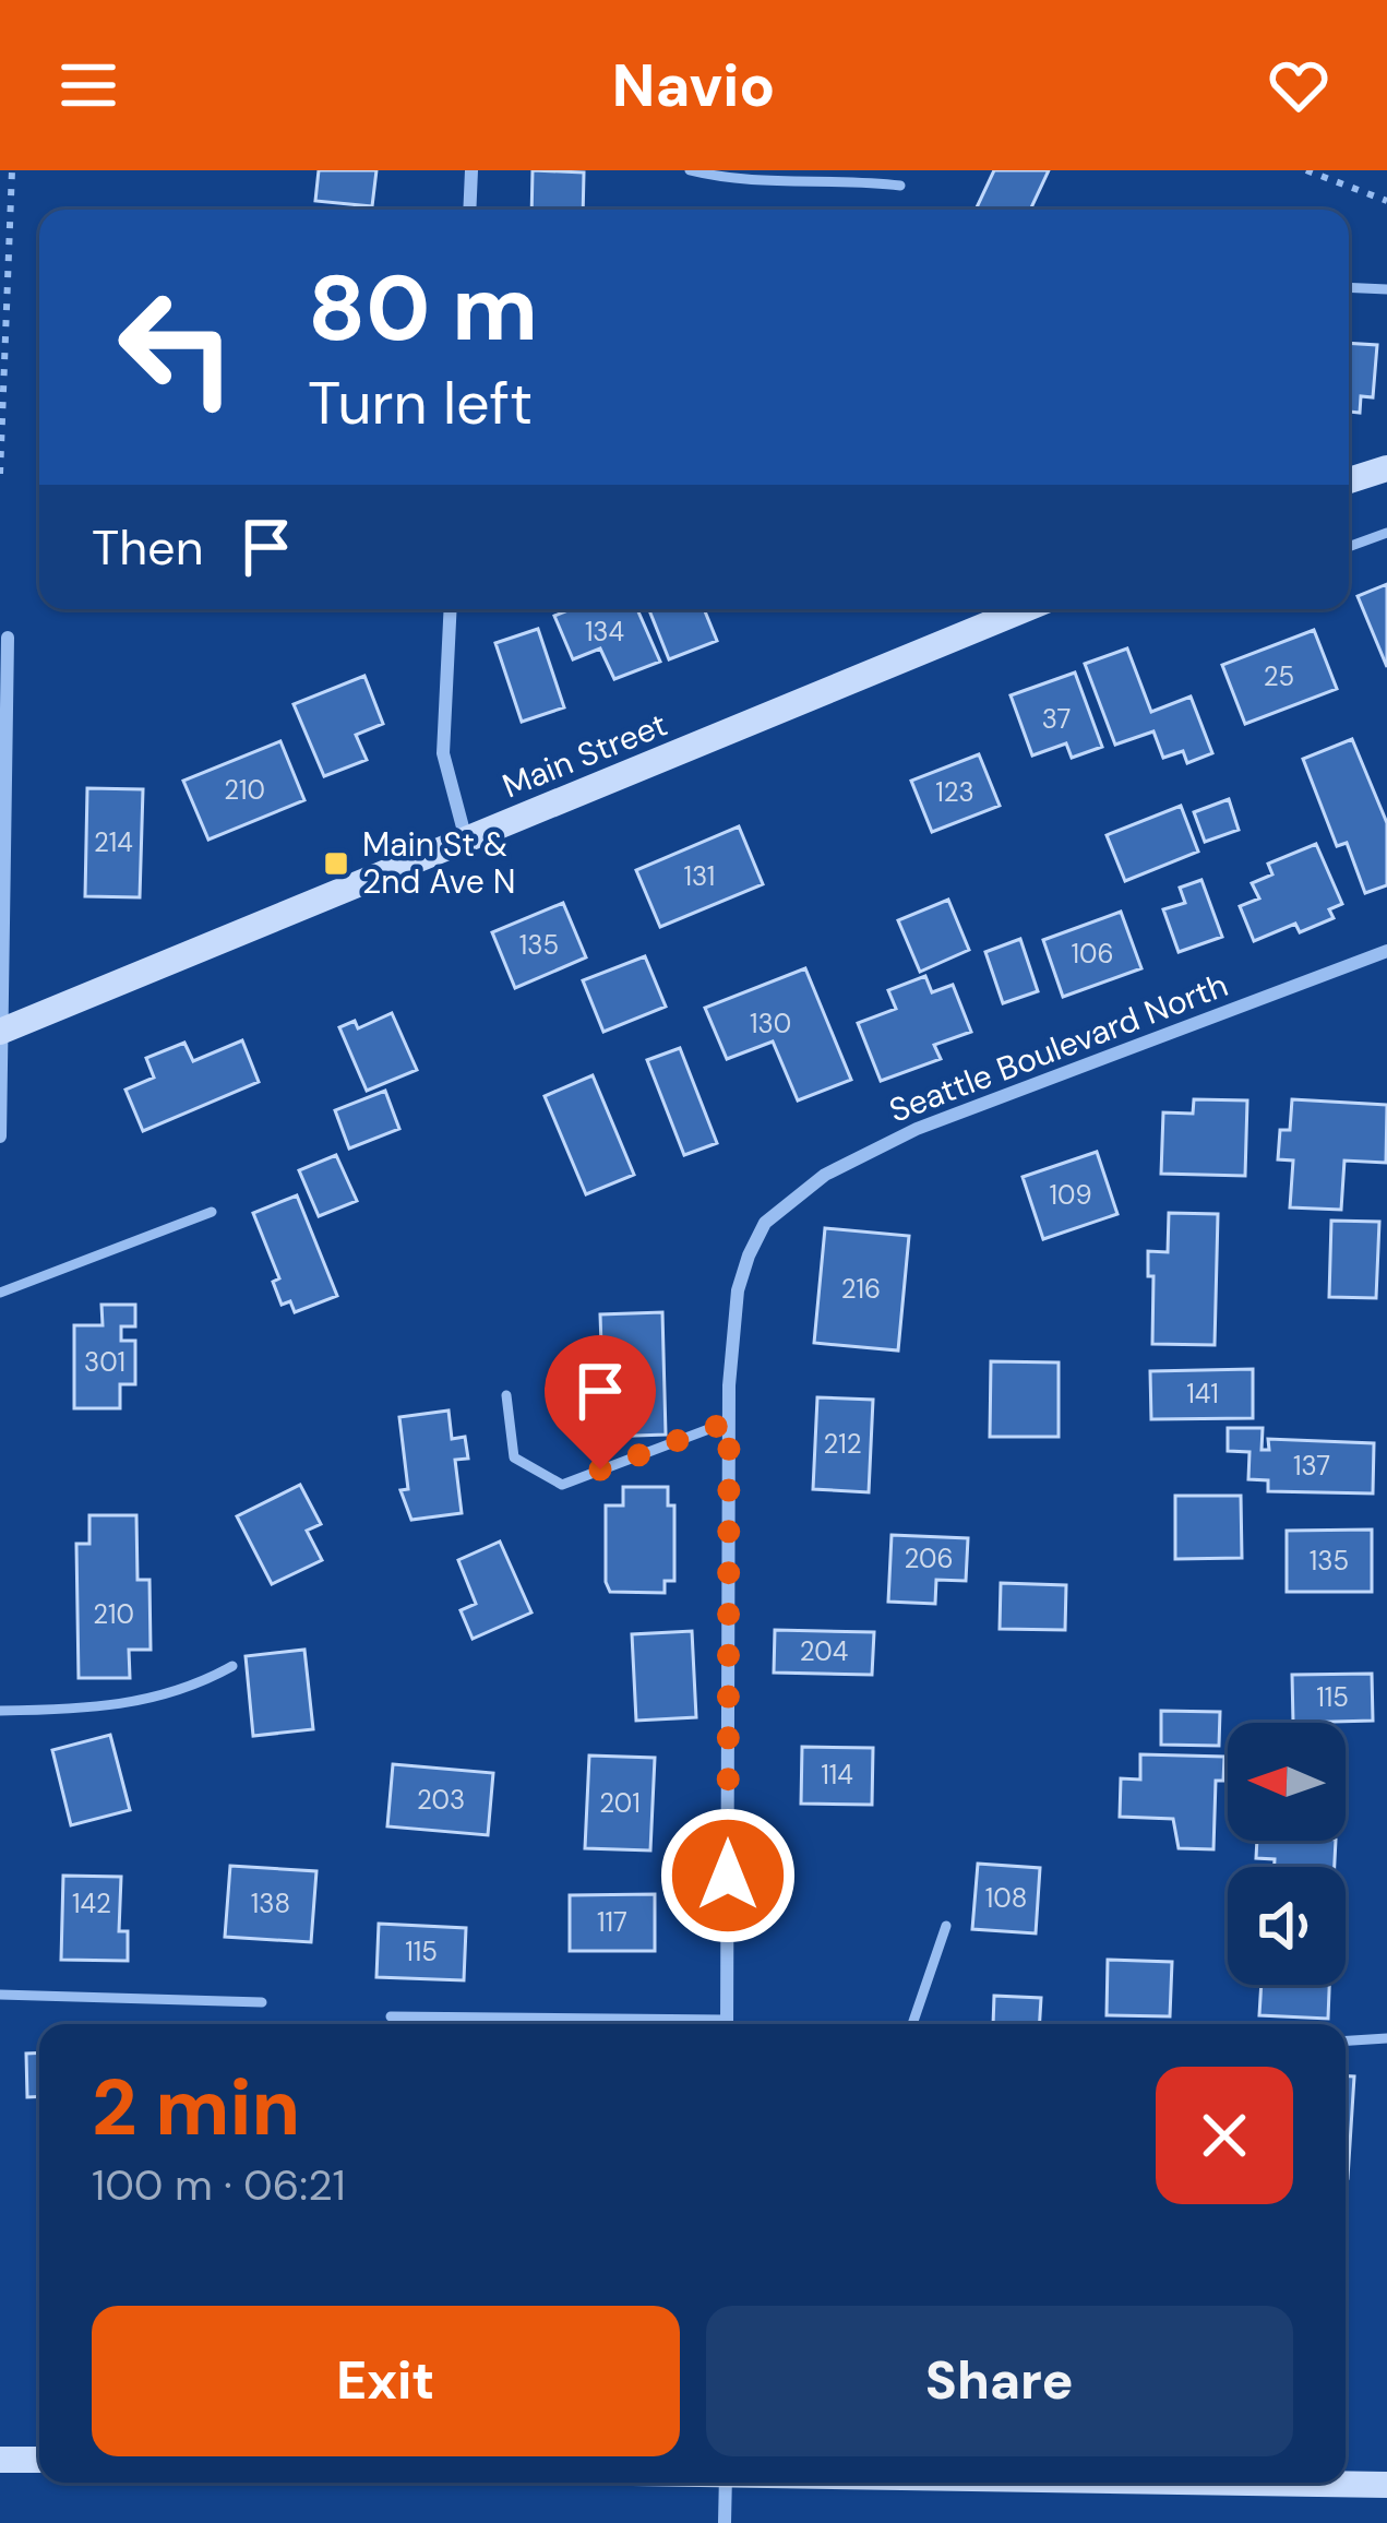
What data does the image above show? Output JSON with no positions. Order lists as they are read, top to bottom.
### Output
{
  "streets": {
    "street": ["Main Street", "Seattle Boulevard North"]
  },
  "places": {
    "transit": ["Main St & 2nd Ave N"]
  },
  "house_numbers": [
    "134",
    "25",
    "37",
    "210",
    "123",
    "214",
    "131",
    "135",
    "106",
    "130",
    "109",
    "216",
    "301",
    "141",
    "212",
    "137",
    "206",
    "135",
    "210",
    "204",
    "115",
    "114",
    "203",
    "201",
    "108",
    "142",
    "138",
    "117",
    "115"
  ],
  "north": "left",
  "page": {
    "header": "Navio",
    "turn": ["80 m", "Turn left"],
    "then": "Then",
    "heading": ["2 min", "100 m · 06:21"],
    "buttons": ["Exit", "Share"]
  }
}
